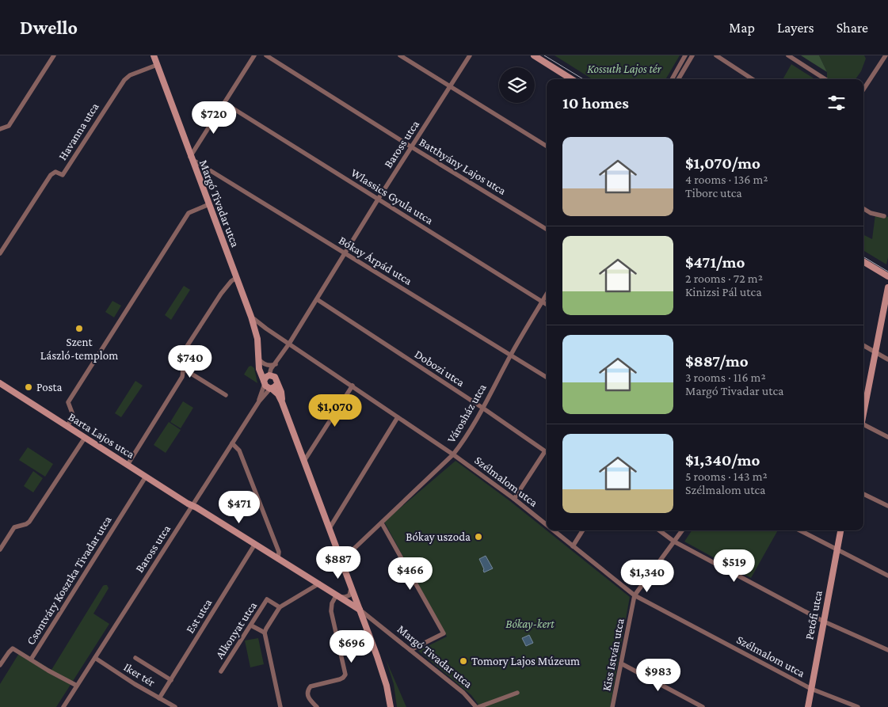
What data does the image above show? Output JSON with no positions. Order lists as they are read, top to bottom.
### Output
{
  "streets": {
    "street": [
      "Havanna utca",
      "Baross utca",
      "Batthyány Lajos utca",
      "Wlassics Gyula utca",
      "Margó Tivadar utca",
      "Bókay Árpád utca",
      "Dobozi utca",
      "Városház utca",
      "Barta Lajos utca",
      "Szélmalom utca",
      "Csontváry Kosztka Tivadar utca",
      "Petőfi utca",
      "Est utca",
      "Alkonyat utca",
      "Kiss István utca",
      "Iker tér"
    ]
  },
  "crossings": [
    ["Havanna utca", "Margó Tivadar utca"],
    ["Baross utca", "Batthyány Lajos utca"],
    ["Baross utca", "Wlassics Gyula utca"],
    ["Baross utca", "Margó Tivadar utca"],
    ["Baross utca", "Bókay Árpád utca"],
    ["Baross utca", "Dobozi utca"],
    ["Baross utca", "Barta Lajos utca"],
    ["Baross utca", "Szélmalom utca"],
    ["Baross utca", "Iker tér"],
    ["Wlassics Gyula utca", "Városház utca"],
    ["Margó Tivadar utca", "Bókay Árpád utca"],
    ["Margó Tivadar utca", "Barta Lajos utca"],
    ["Margó Tivadar utca", "Szélmalom utca"],
    ["Bókay Árpád utca", "Városház utca"],
    ["Dobozi utca", "Városház utca"],
    ["Városház utca", "Szélmalom utca"],
    ["Barta Lajos utca", "Csontváry Kosztka Tivadar utca"],
    ["Barta Lajos utca", "Est utca"],
    ["Szélmalom utca", "Petőfi utca"],
    ["Szélmalom utca", "Kiss István utca"],
    ["Est utca", "Iker tér"]
  ],
  "parks": ["Kossuth Lajos tér", "Bókay-kert"],
  "places": [
    "Szent László-templom",
    "Posta",
    "Bókay uszoda",
    "Tomory Lajos Múzeum"
  ],
  "page": {
    "header": "Dwello",
    "nav": ["Map", "Layers", "Share"],
    "heading": "10 homes",
    "price": [
      "$720",
      "$740",
      "$1,070",
      "$471",
      "$887",
      "$519",
      "$466",
      "$1,340",
      "$696",
      "$983"
    ],
    "list": [
      {
        "name": "$1,070/mo",
        "note": "4 rooms · 136 m² · Tiborc utca"
      },
      {
        "name": "$471/mo",
        "note": "2 rooms · 72 m² · Kinizsi Pál utca"
      },
      {
        "name": "$887/mo",
        "note": "3 rooms · 116 m² · Margó Tivadar utca"
      },
      {
        "name": "$1,340/mo",
        "note": "5 rooms · 143 m² · Szélmalom utca"
      }
    ]
  }
}
